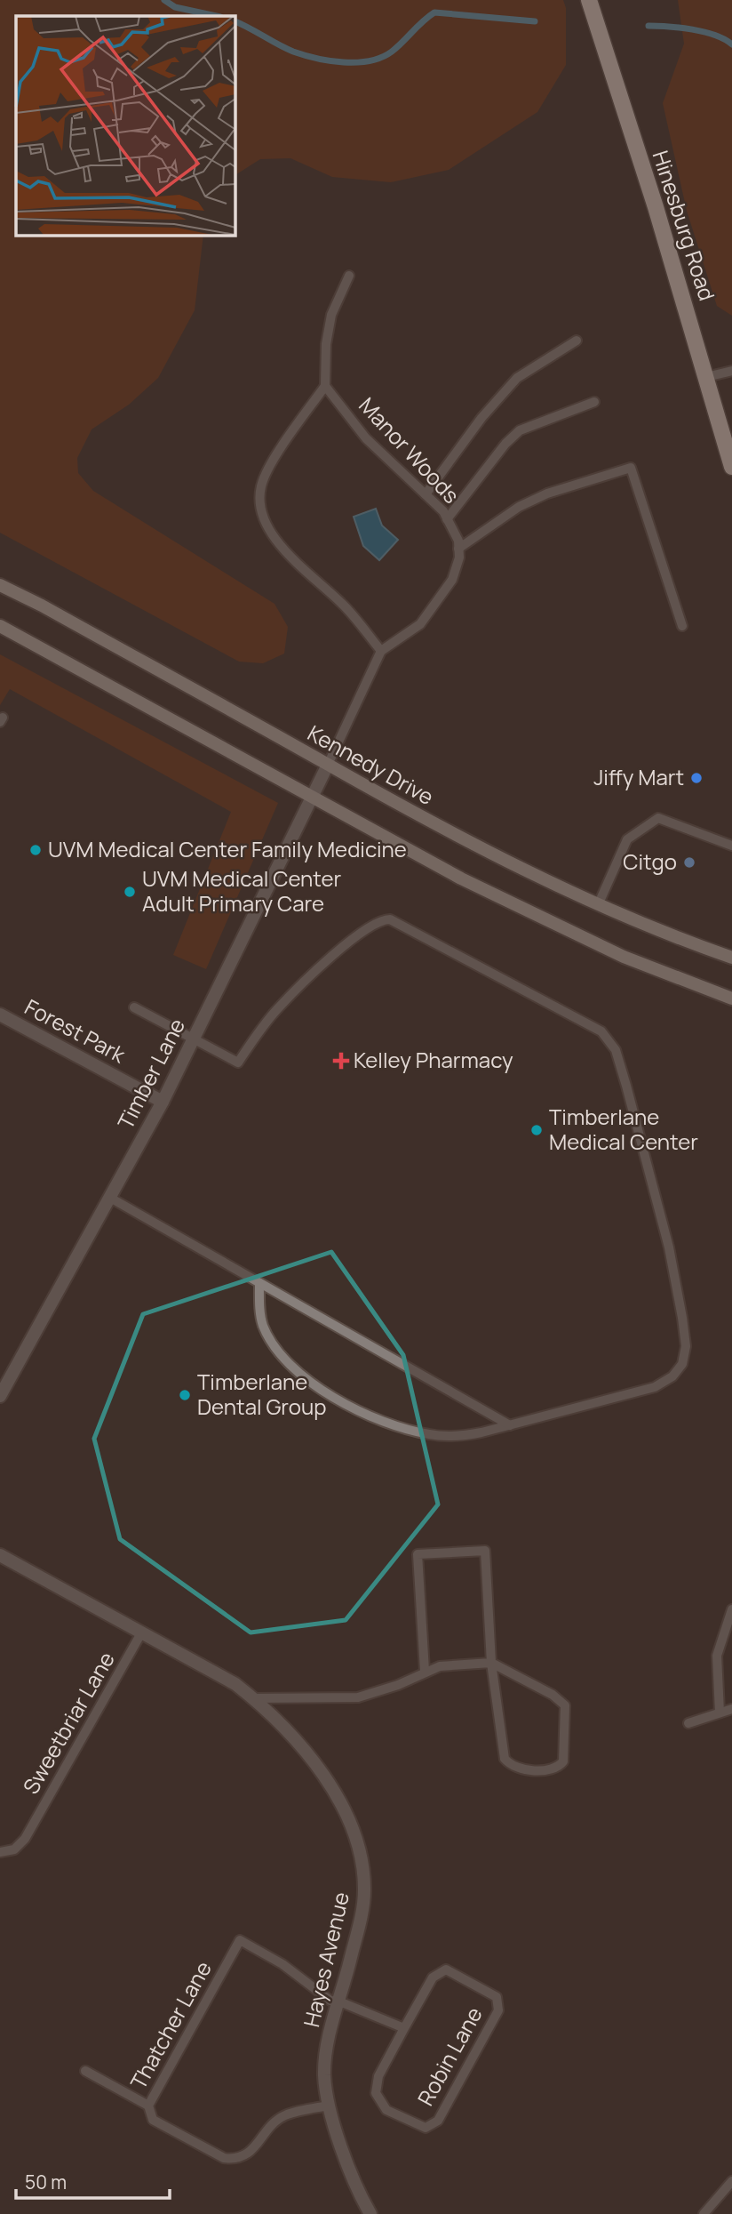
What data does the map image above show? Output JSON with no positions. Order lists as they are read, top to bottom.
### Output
{
  "streets": {
    "main road": ["Hinesburg Road", "Kennedy Drive"],
    "street": ["Forest Park", "Timber Lane", "Hayes Avenue"],
    "lane": [
      "Manor Woods",
      "Sweetbriar Lane",
      "Thatcher Lane",
      "Robin Lane"
    ]
  },
  "crossings": [
    ["Kennedy Drive", "Timber Lane"],
    ["Forest Park", "Timber Lane"],
    ["Sweetbriar Lane", "Hayes Avenue"],
    ["Hayes Avenue", "Thatcher Lane"]
  ],
  "places": {
    "other": [
      "Jiffy Mart",
      "UVM Medical Center Family Medicine",
      "Citgo",
      "UVM Medical Center Adult Primary Care",
      "Timberlane Medical Center",
      "Timberlane Dental Group"
    ],
    "health": ["Kelley Pharmacy"]
  },
  "scale_bar": "50 m"
}
